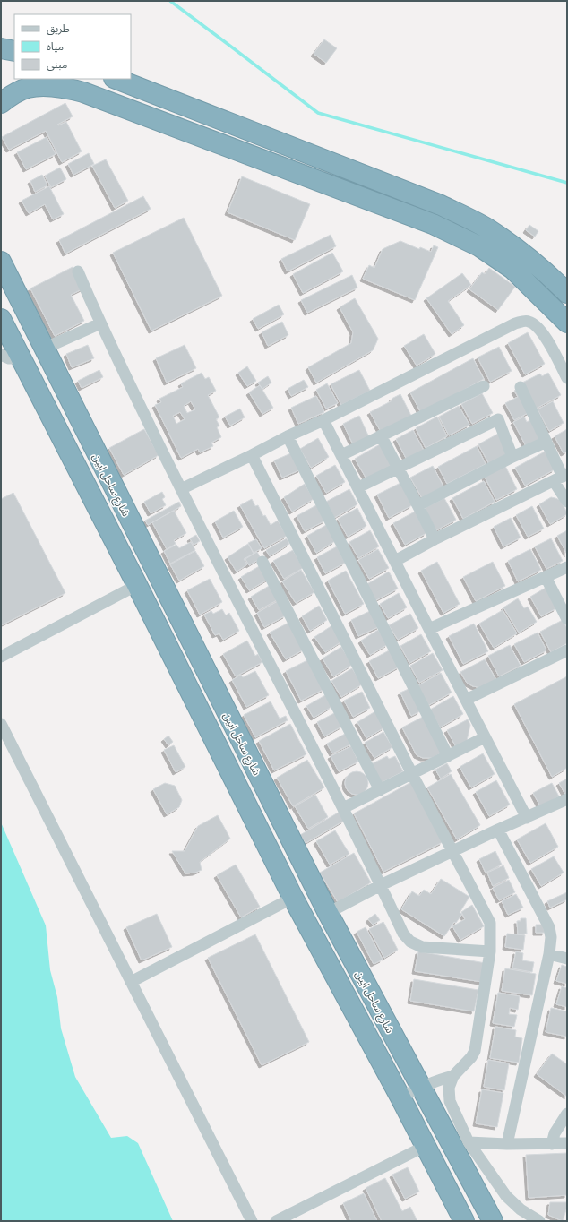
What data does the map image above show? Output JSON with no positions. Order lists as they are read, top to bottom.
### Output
{
  "streets": {
    "highway": ["شارع ساحل ابين"]
  },
  "legend": ["طريق", "مياه", "مبنى"]
}
